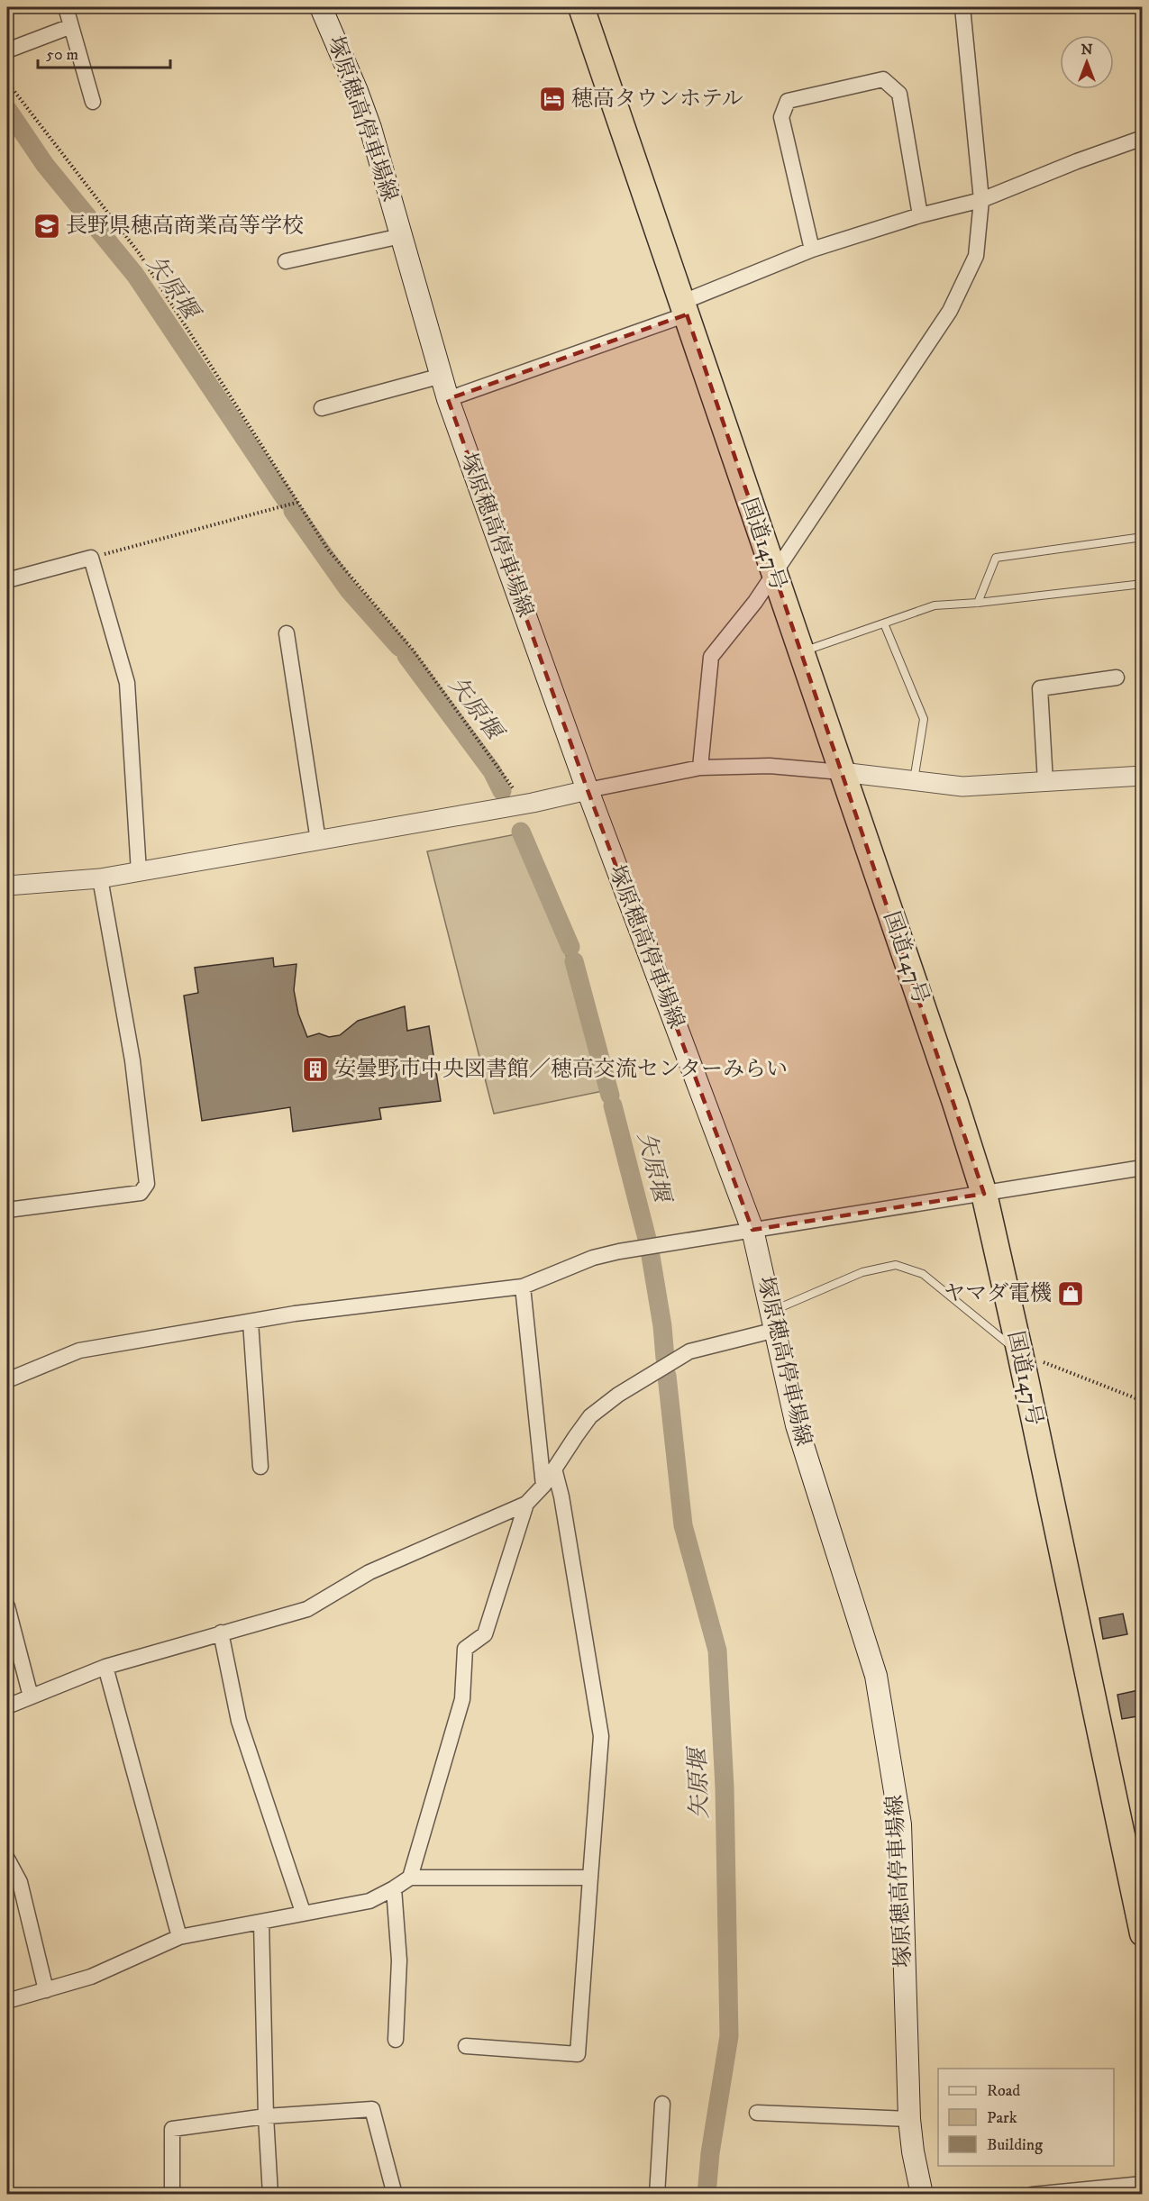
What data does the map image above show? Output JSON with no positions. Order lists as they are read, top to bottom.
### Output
{
  "streets": {
    "highway": ["国道147号"],
    "main road": ["塚原穂高停車場線"]
  },
  "water": ["矢原堰"],
  "places": {
    "hotel": ["穂高タウンホテル"],
    "school or university": ["長野県穂高商業高等学校"],
    "building": ["安曇野市中央図書館／穂高交流センターみらい"],
    "shop": ["ヤマダ電機"]
  },
  "legend": ["Road", "Park", "Building"],
  "scale_bar": "50 m",
  "north": "top"
}
